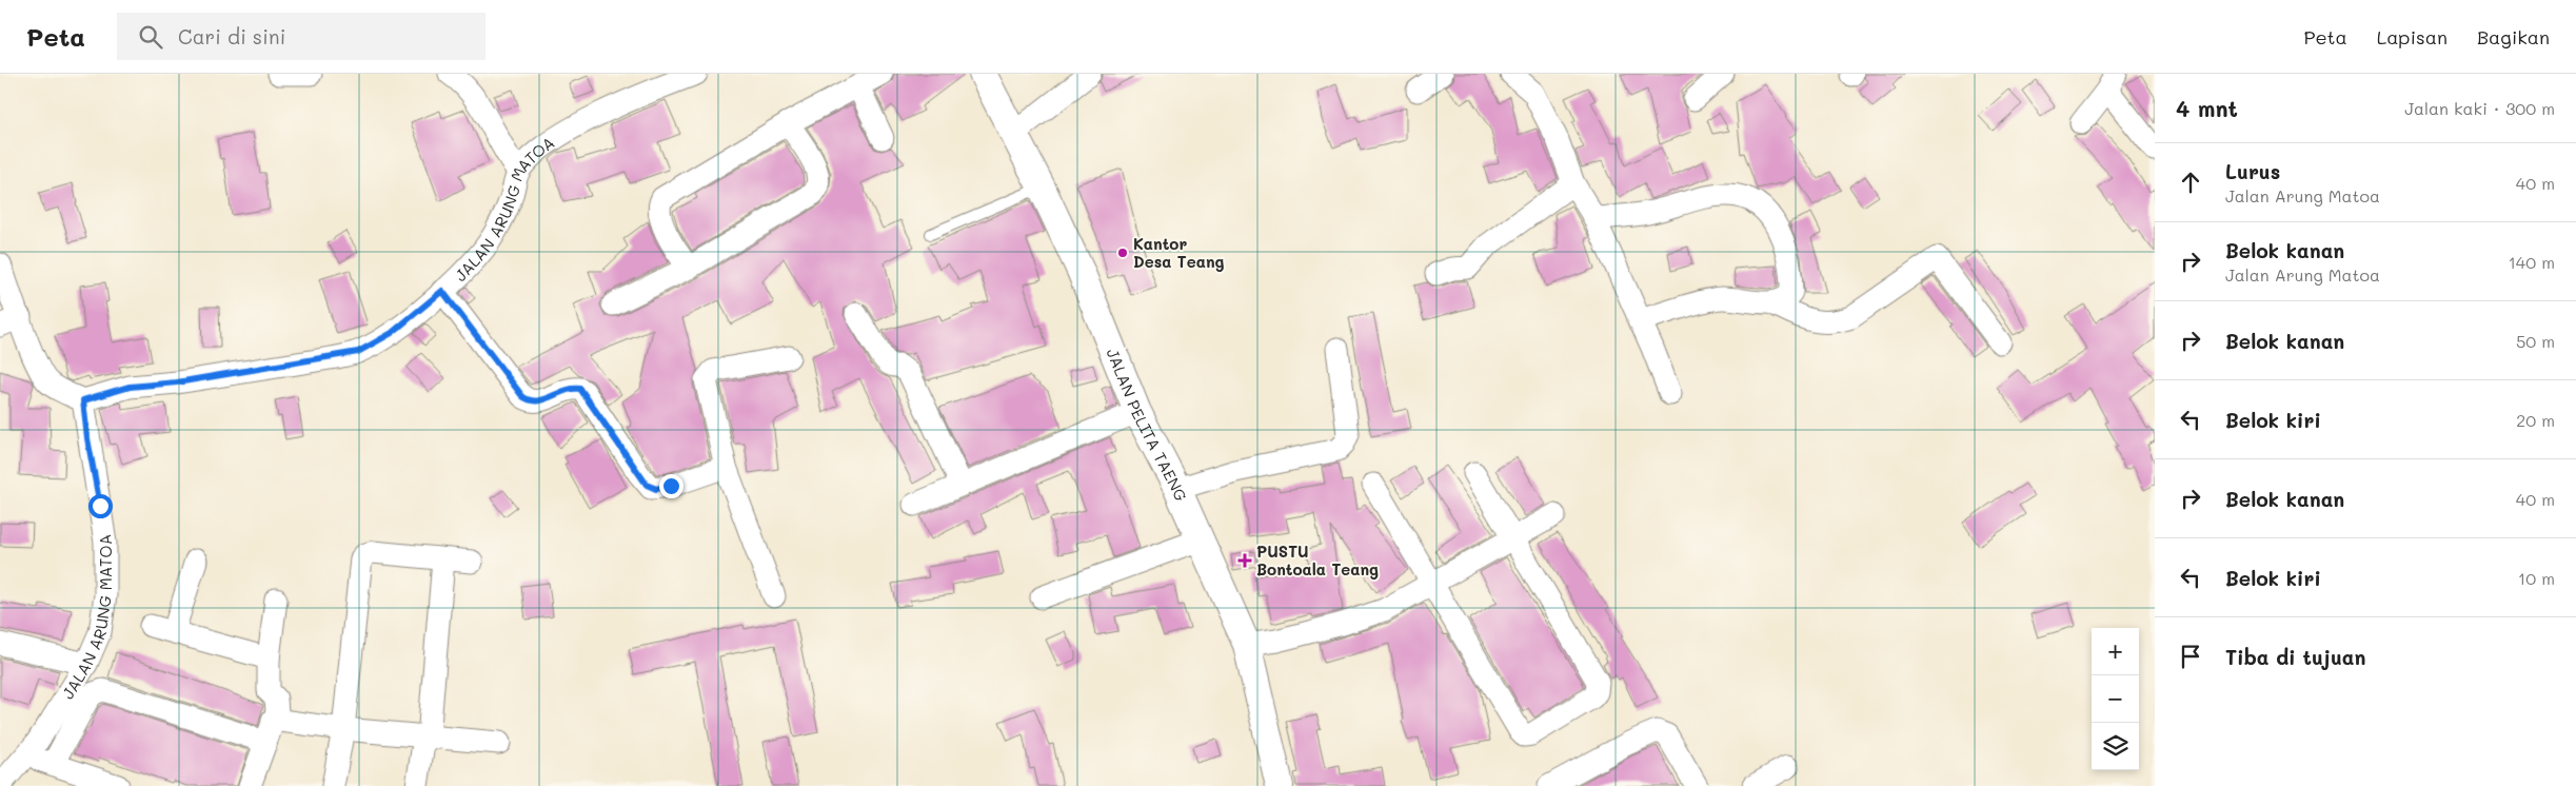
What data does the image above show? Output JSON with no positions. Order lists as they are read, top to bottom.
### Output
{
  "streets": {
    "street": ["JALAN ARUNG MATOA", "JALAN PELITA TAENG"]
  },
  "places": {
    "other": ["Kantor Desa Teang"],
    "health": ["PUSTU Bontoala Teang"]
  },
  "page": {
    "header": "Peta",
    "search": "Cari di sini",
    "nav": ["Peta", "Lapisan", "Bagikan"],
    "heading": ["4 mnt", "Jalan kaki · 300 m"],
    "list": [
      ["Lurus", "Jalan Arung Matoa", "40 m"],
      ["Belok kanan", "Jalan Arung Matoa", "140 m"],
      ["Belok kanan", "50 m"],
      ["Belok kiri", "20 m"],
      ["Belok kanan", "40 m"],
      ["Belok kiri", "10 m"],
      "Tiba di tujuan"
    ],
    "map_buttons": ["+", "−"]
  }
}
